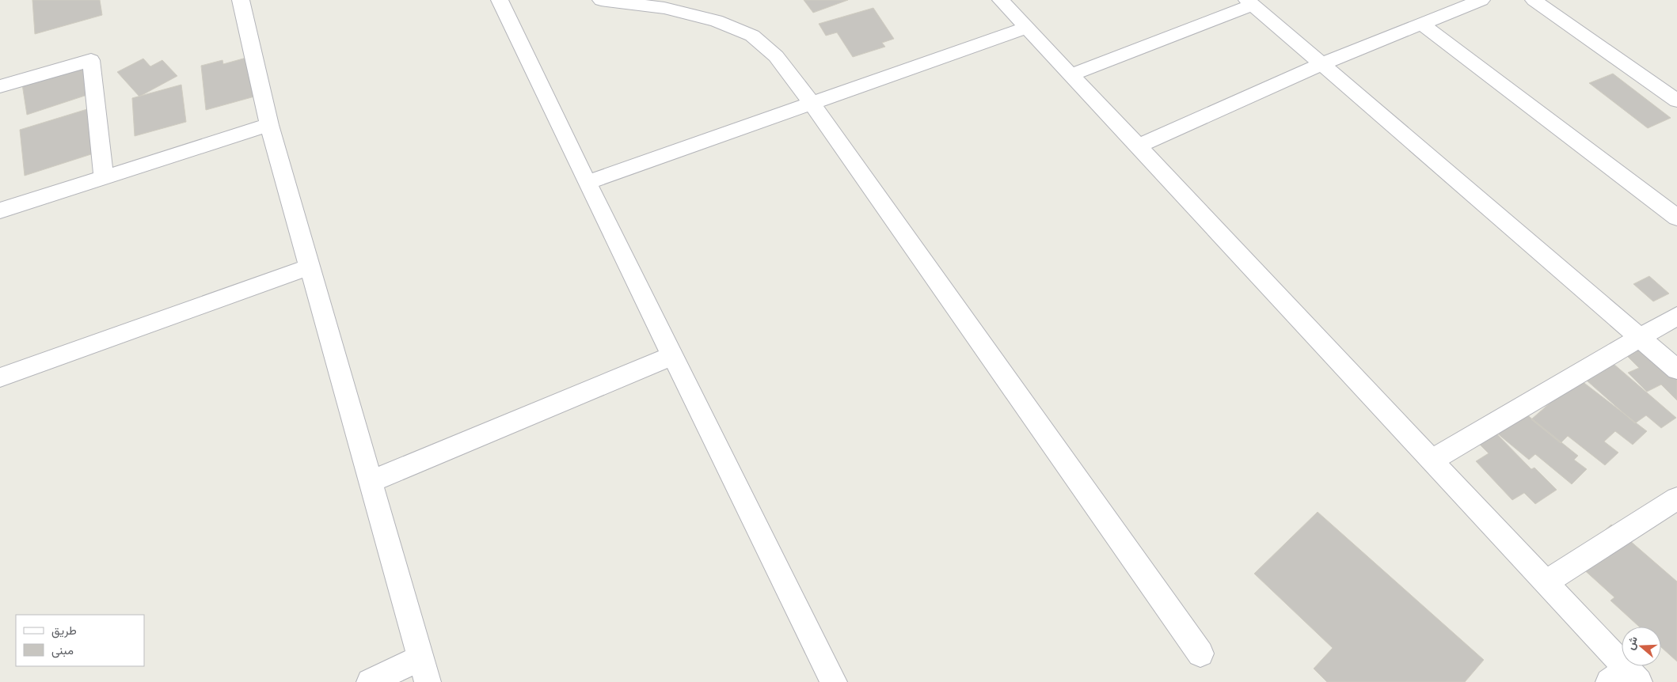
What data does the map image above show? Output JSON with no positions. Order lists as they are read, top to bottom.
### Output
{
  "legend": ["طريق", "مبنى"],
  "north": "left"
}
